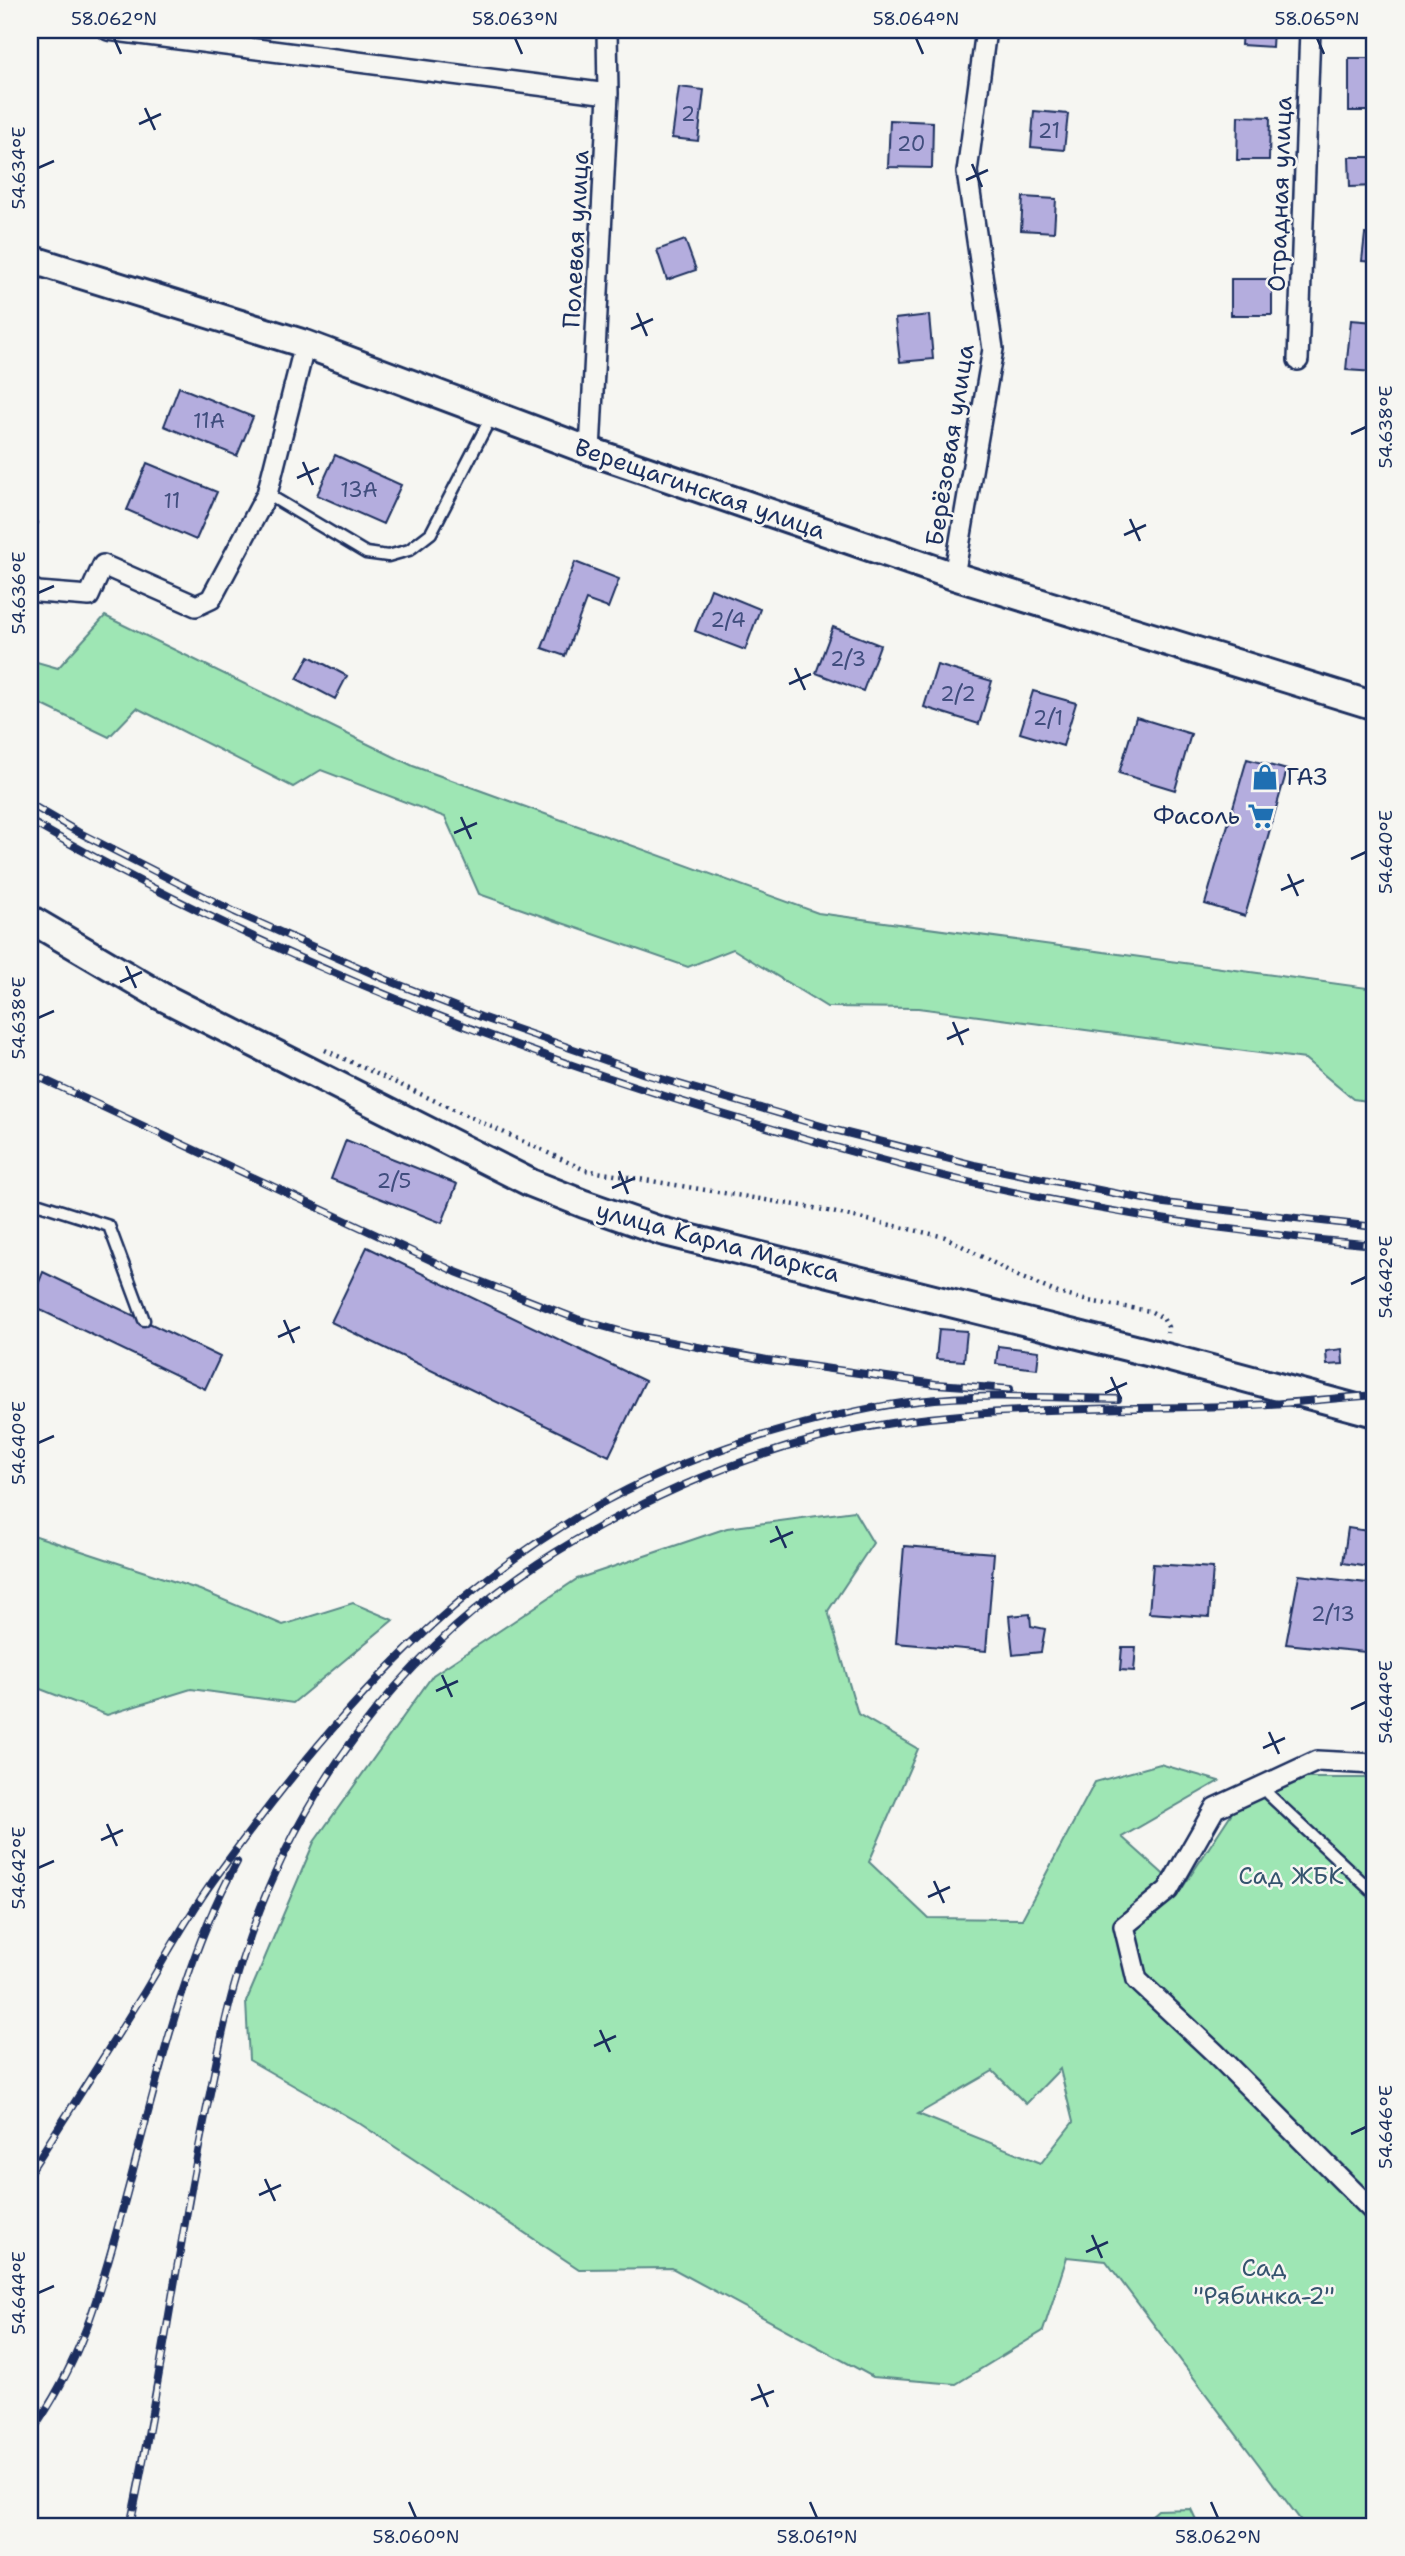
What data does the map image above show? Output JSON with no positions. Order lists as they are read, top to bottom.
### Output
{
  "streets": {
    "main road": ["Верещагинская улица", "улица Карла Маркса"],
    "street": ["Отрадная улица", "Полевая улица", "Берёзовая улица"]
  },
  "crossings": [
    ["Полевая улица", "Верещагинская улица"],
    ["Берёзовая улица", "Верещагинская улица"]
  ],
  "parks": ["Сад ЖБК", "Сад \"Рябинка-2\""],
  "places": {
    "shop": ["ГАЗ"],
    "supermarket": ["Фасоль"]
  },
  "house_numbers": [
    "2",
    "21",
    "20",
    "11А",
    "13А",
    "11",
    "2/4",
    "2/3",
    "2/2",
    "2/1",
    "2/5",
    "2/13"
  ],
  "coordinates": [
    "58.062°N",
    "58.063°N",
    "58.064°N",
    "58.065°N",
    "54.634°E",
    "54.638°E",
    "54.636°E",
    "54.640°E",
    "54.642°E",
    "54.644°E",
    "54.646°E",
    "58.060°N",
    "58.061°N"
  ]
}
